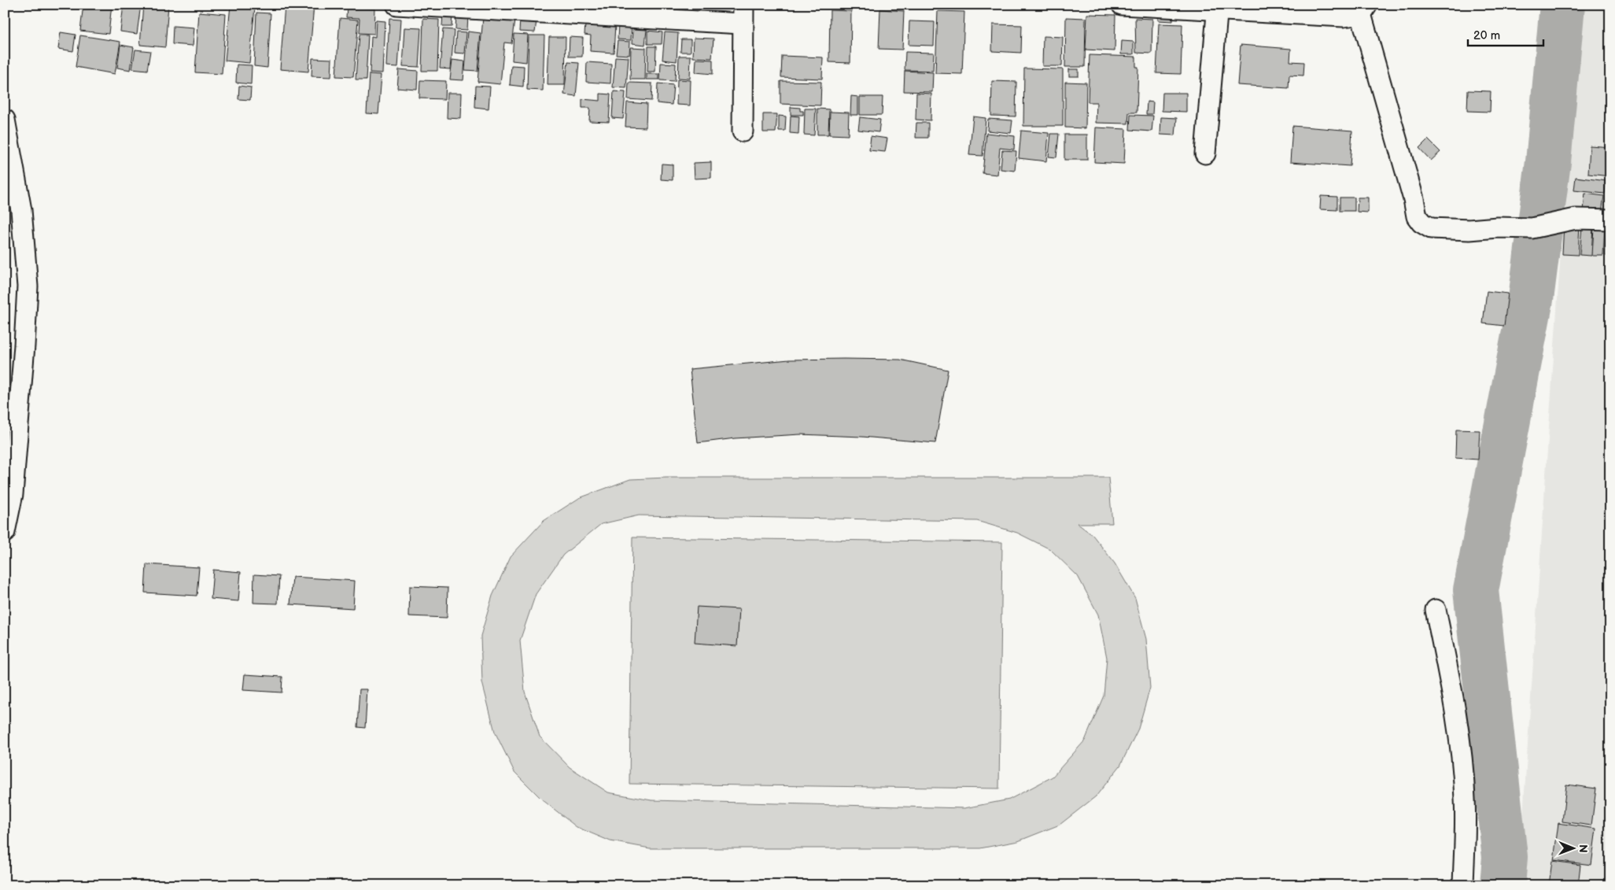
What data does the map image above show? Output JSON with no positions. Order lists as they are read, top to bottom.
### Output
{
  "scale_bar": "20 m",
  "north": "right"
}
